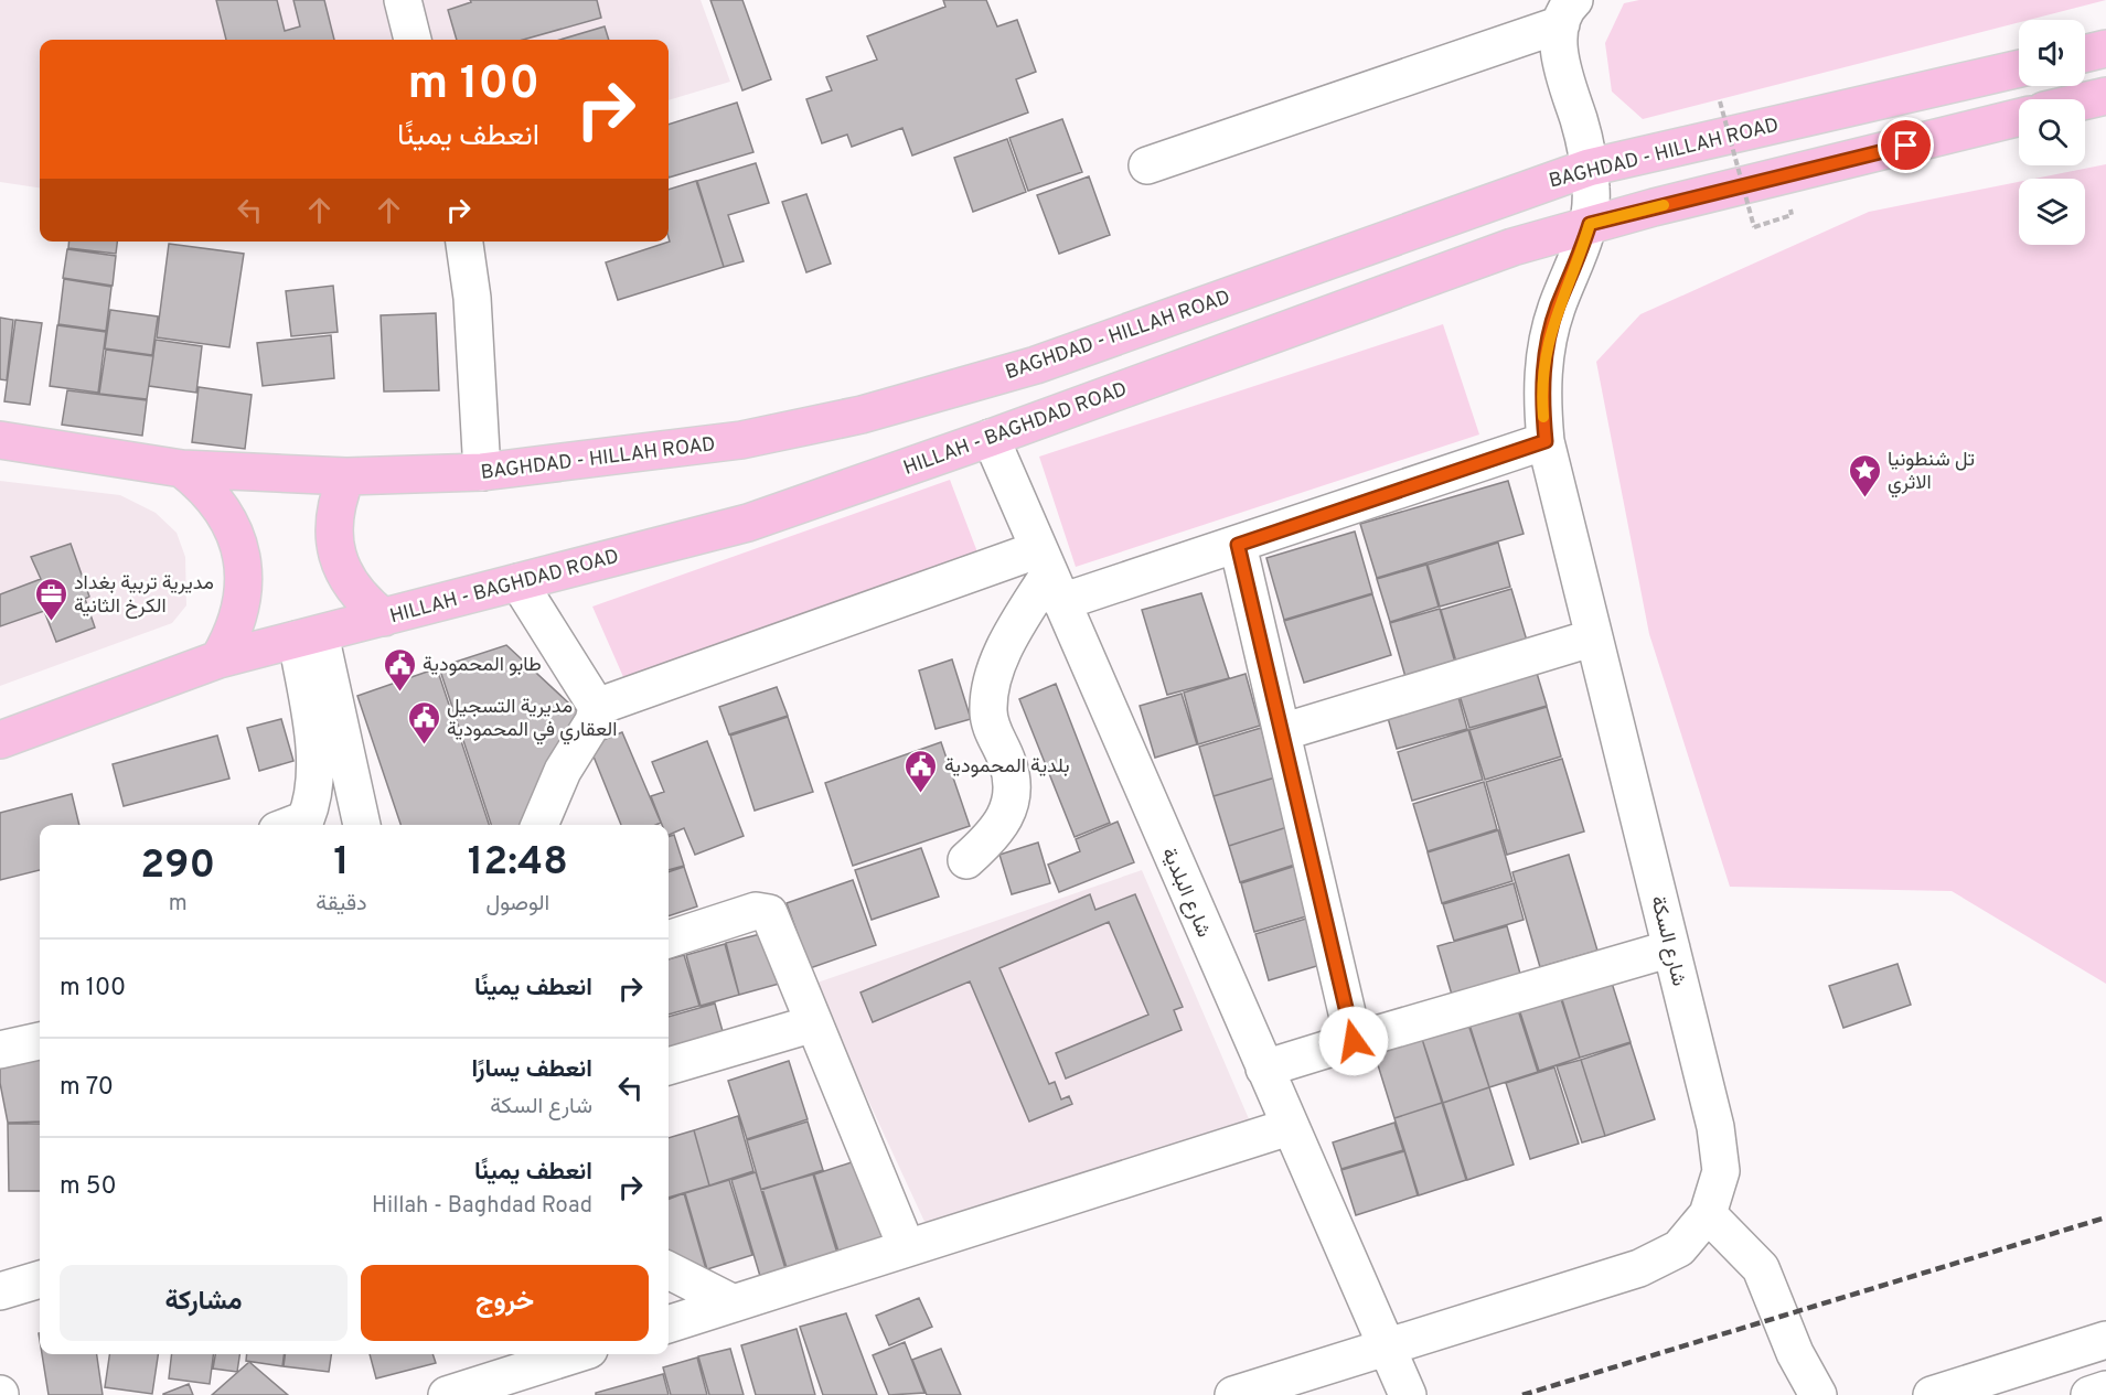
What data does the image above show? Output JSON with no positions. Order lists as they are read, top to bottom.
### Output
{
  "streets": {
    "main road": ["BAGHDAD - HILLAH ROAD", "HILLAH - BAGHDAD ROAD"],
    "street": ["شارع البلدية", "شارع السكة"]
  },
  "crossings": [
    ["BAGHDAD - HILLAH ROAD", "شارع السكة"],
    ["HILLAH - BAGHDAD ROAD", "شارع البلدية"],
    ["HILLAH - BAGHDAD ROAD", "شارع السكة"],
    ["شارع البلدية", "شارع السكة"]
  ],
  "places": {
    "place": ["تل شنطونيا الاثري"],
    "office": ["مديرية تربية بغداد الكرخ الثانية"],
    "public building": ["طابو المحمودية", "مديرية التسجيل العقاري في المحمودية", "بلدية المحمودية"]
  },
  "page": {
    "turn": ["100 m", "انعطف يمينًا"],
    "eta": [
      "12:48",
      "الوصول",
      "1",
      "دقيقة",
      "290",
      "m"
    ],
    "list": [
      {
        "name": "انعطف يمينًا",
        "value": "100 m"
      },
      {
        "name": "انعطف يسارًا",
        "note": "شارع السكة",
        "value": "70 m"
      },
      {
        "name": "انعطف يمينًا",
        "note": "Hillah - Baghdad Road",
        "value": "50 m"
      }
    ],
    "buttons": ["خروج", "مشاركة"]
  }
}
